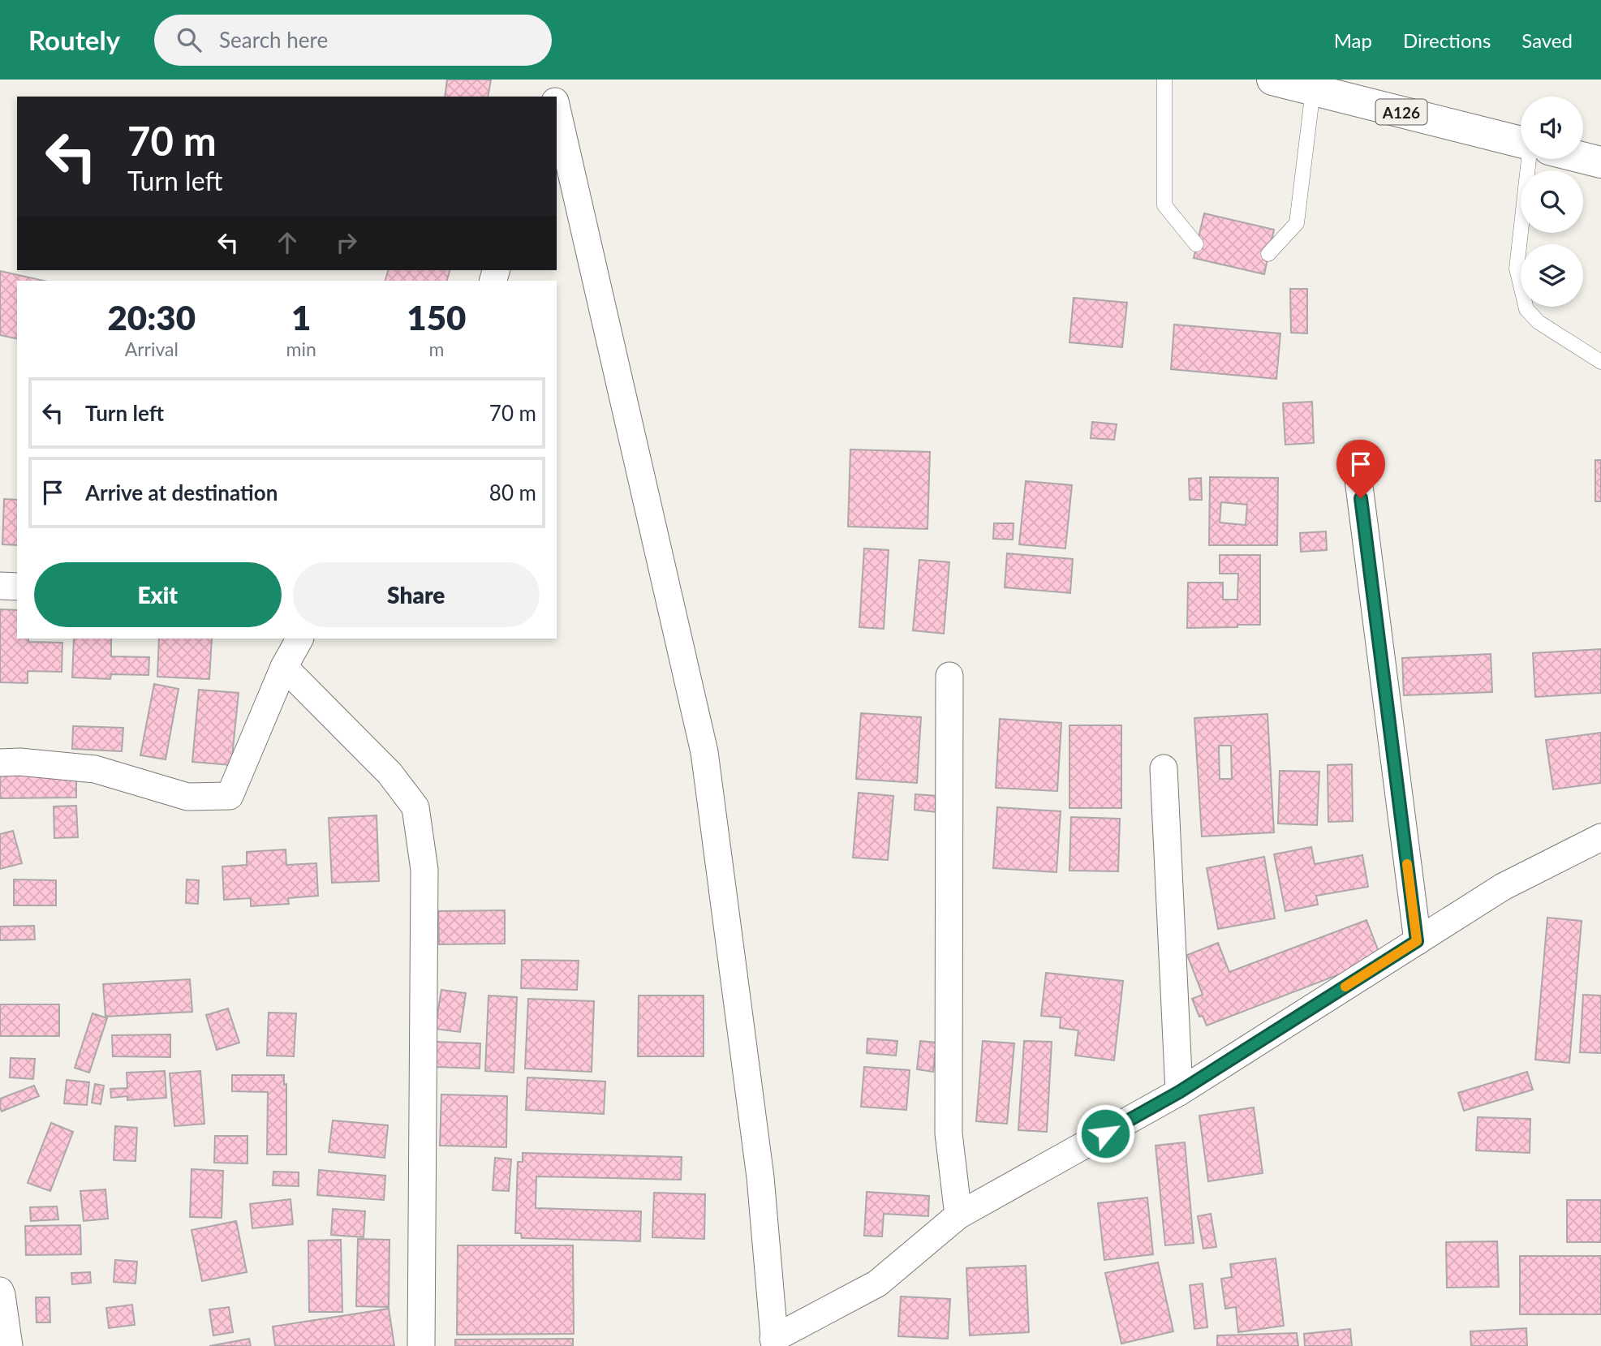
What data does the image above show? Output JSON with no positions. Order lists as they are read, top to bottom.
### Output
{
  "streets": {
    "highway": ["A126"]
  },
  "page": {
    "header": "Routely",
    "search": "Search here",
    "nav": ["Map", "Directions", "Saved"],
    "turn": ["70 m", "Turn left"],
    "eta": [
      "20:30",
      "Arrival",
      "1",
      "min",
      "150",
      "m"
    ],
    "list": [
      {
        "name": "Turn left",
        "value": "70 m"
      },
      {
        "name": "Arrive at destination",
        "value": "80 m"
      }
    ],
    "buttons": ["Exit", "Share"]
  }
}
